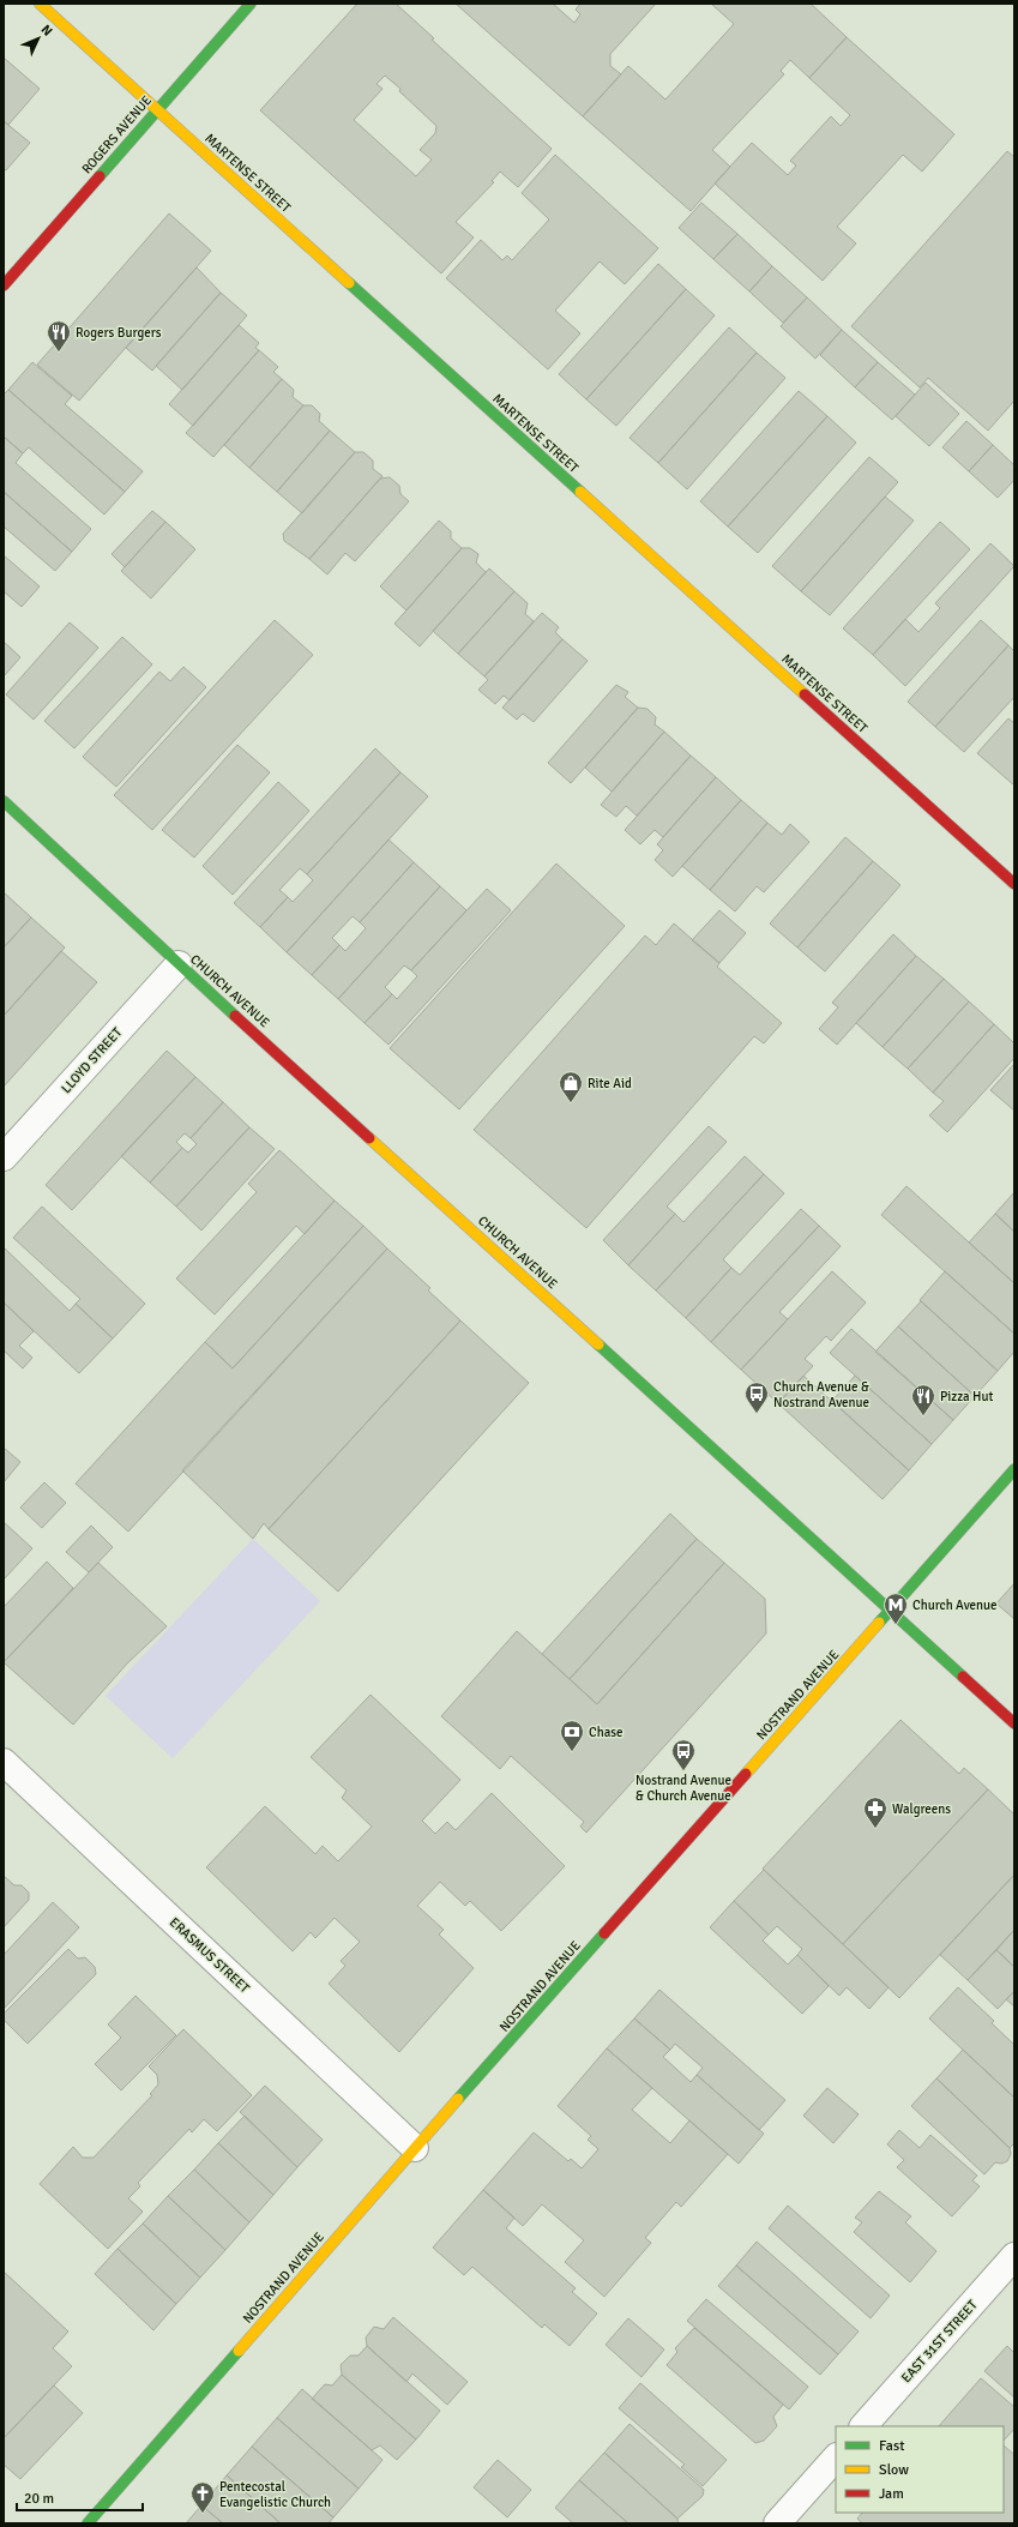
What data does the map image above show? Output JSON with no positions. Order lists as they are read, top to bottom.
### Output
{
  "streets": {
    "main road": [
      "ROGERS AVENUE",
      "MARTENSE STREET",
      "CHURCH AVENUE",
      "NOSTRAND AVENUE"
    ],
    "street": ["LLOYD STREET", "ERASMUS STREET", "EAST 31ST STREET"]
  },
  "crossings": [
    ["ROGERS AVENUE", "MARTENSE STREET"],
    ["CHURCH AVENUE", "LLOYD STREET"],
    ["CHURCH AVENUE", "NOSTRAND AVENUE"],
    ["NOSTRAND AVENUE", "ERASMUS STREET"]
  ],
  "places": {
    "restaurant": ["Rogers Burgers", "Pizza Hut"],
    "shop": ["Rite Aid"],
    "bus stop": ["Church Avenue & Nostrand Avenue", "Nostrand Avenue & Church Avenue"],
    "metro station": ["Church Avenue"],
    "bank": ["Chase"],
    "pharmacy": ["Walgreens"],
    "church": ["Pentecostal Evangelistic Church"]
  },
  "legend": ["Fast", "Slow", "Jam"],
  "scale_bar": "20 m",
  "north": "top right"
}
